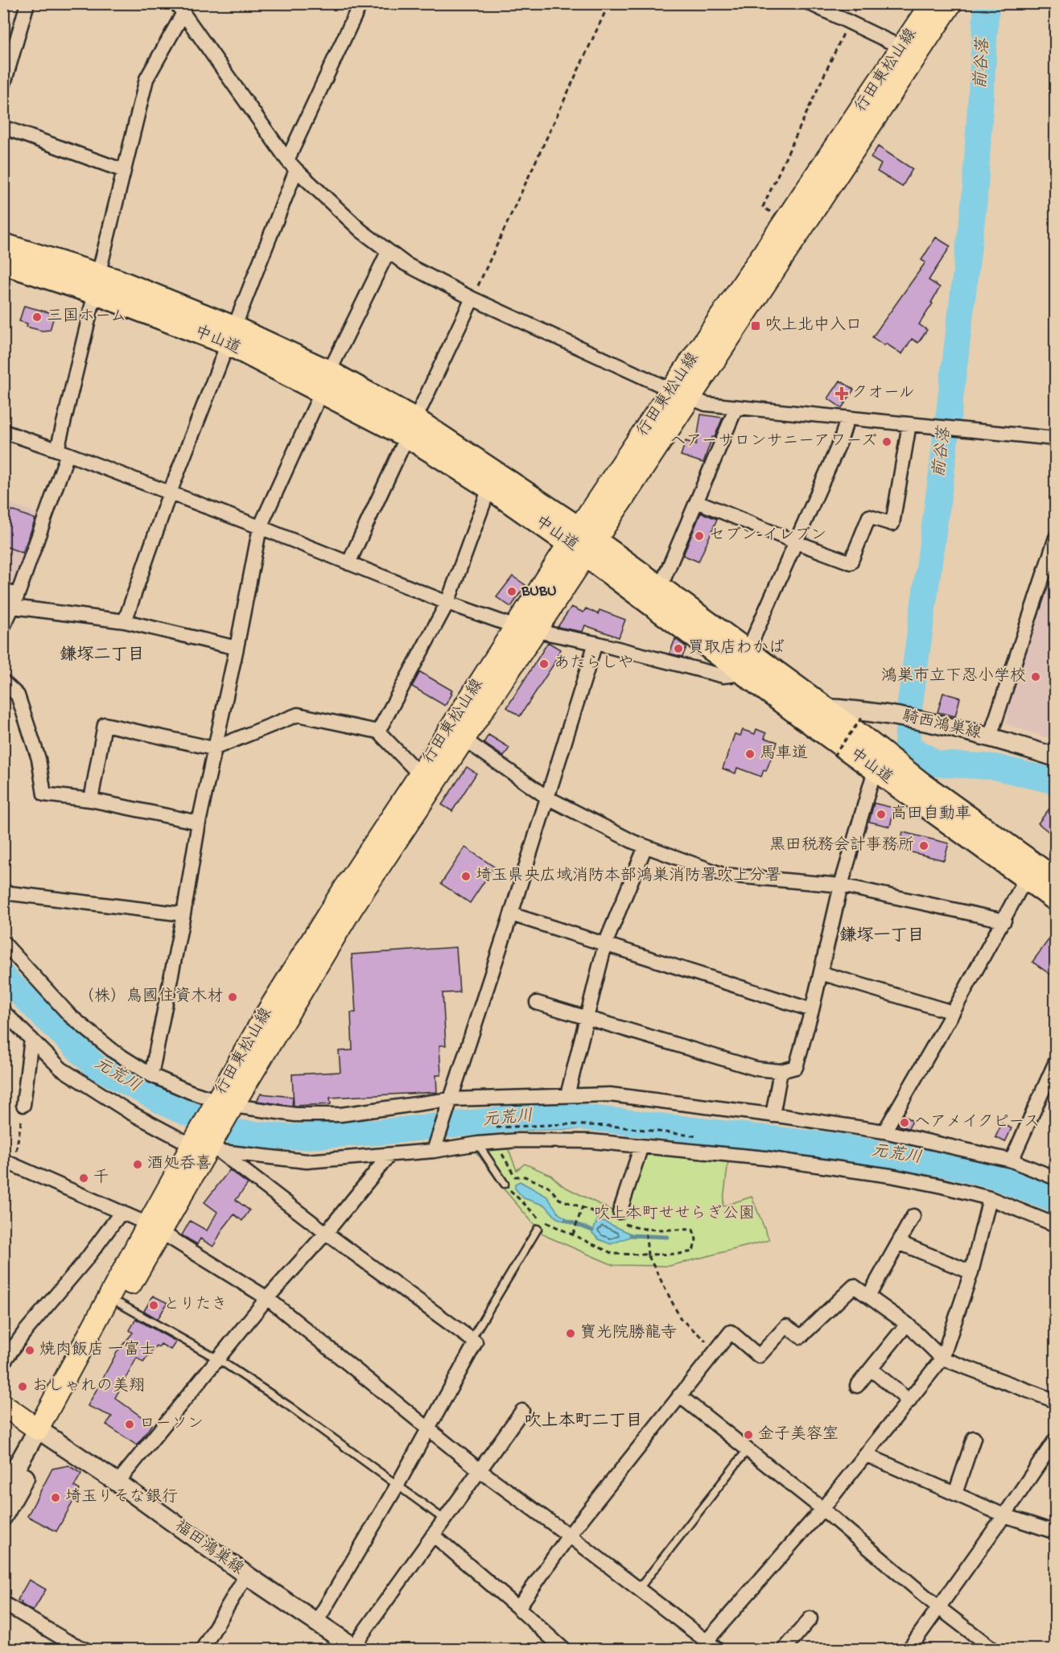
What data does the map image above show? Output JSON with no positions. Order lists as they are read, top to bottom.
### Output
{
  "streets": {
    "highway": ["中山道"],
    "main road": ["行田東松山線", "騎西鴻巣線", "福田鴻巣線"]
  },
  "crossings": [
    ["行田東松山線", "中山道"],
    ["行田東松山線", "福田鴻巣線"],
    ["中山道", "騎西鴻巣線"]
  ],
  "districts": ["鎌塚二丁目", "鎌塚一丁目", "吹上本町二丁目"],
  "water": ["前谷落", "元荒川"],
  "parks": ["吹上本町せせらぎ公園"],
  "places": {
    "other": [
      "三国ホーム",
      "ヘアーサロンサニーアワーズ",
      "セブン-イレブン",
      "BUBU",
      "買取店わかば",
      "あたらしや",
      "鴻巣市立下忍小学校",
      "馬車道",
      "高田自動車",
      "黒田税務会計事務所",
      "埼玉県央広域消防本部鴻巣消防署吹上分署",
      "（株）鳥國住資木材",
      "ヘアメイクピース",
      "酒処呑喜",
      "千",
      "とりたき",
      "寶光院勝龍寺",
      "焼肉飯店 一富士",
      "おしゃれの美翔",
      "ローソン",
      "金子美容室",
      "埼玉りそな銀行"
    ],
    "transit": ["吹上北中入口"],
    "health": ["クオール"]
  }
}
